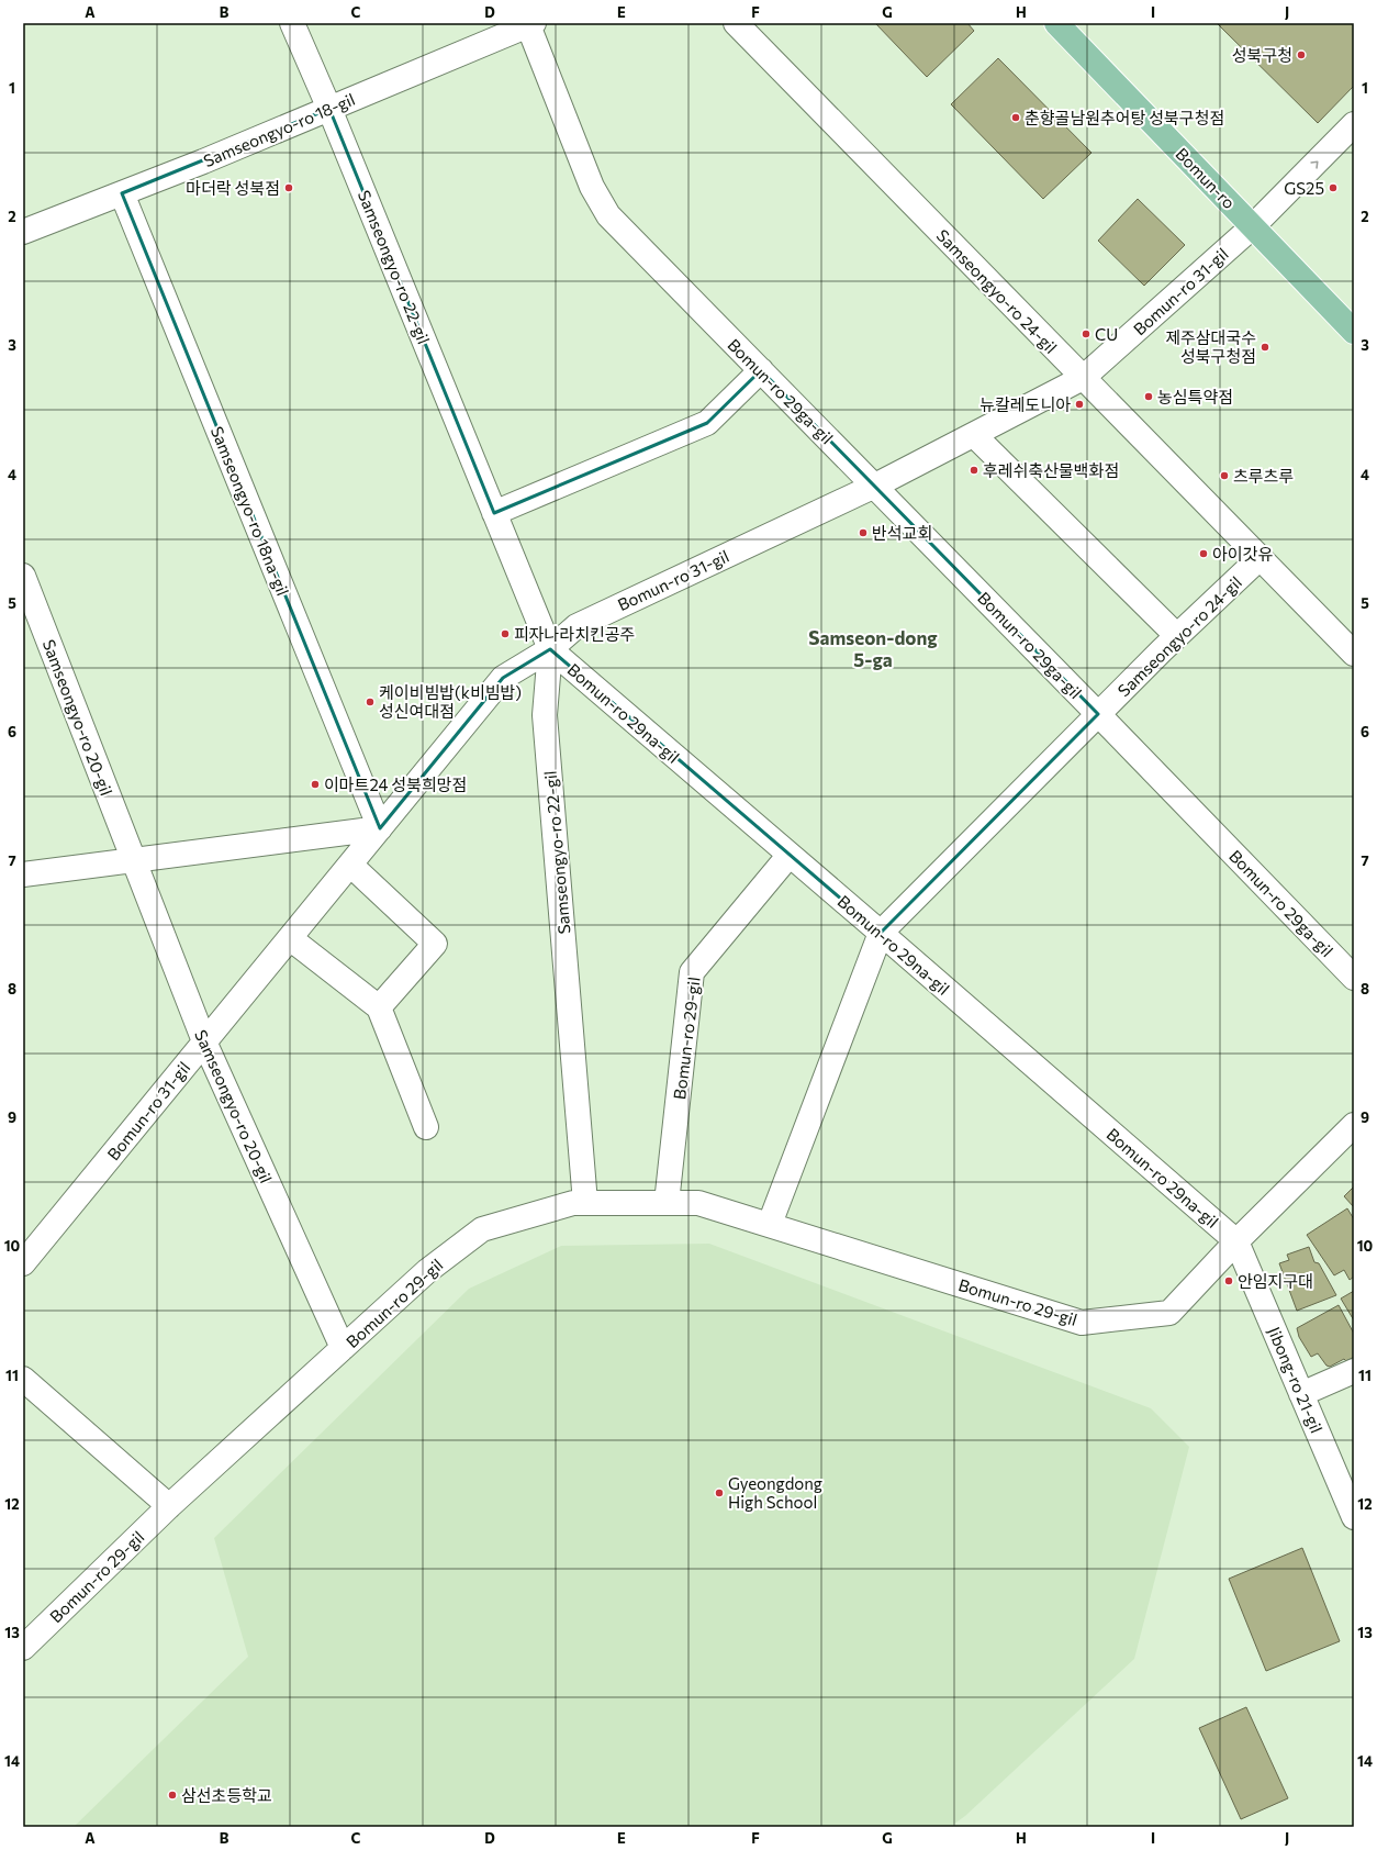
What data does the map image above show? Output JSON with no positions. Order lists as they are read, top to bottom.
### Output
{
  "streets": {
    "main road": ["Bomun-ro"],
    "street": [
      "Samseongyo-ro 18-gil",
      "Samseongyo-ro 22-gil",
      "Samseongyo-ro 24-gil",
      "Bomun-ro 31-gil",
      "Bomun-ro 29ga-gil",
      "Samseongyo-ro 18na-gil",
      "Bomun-ro 29na-gil",
      "Samseongyo-ro 20-gil",
      "Bomun-ro 29-gil",
      "Jibong-ro 21-gil"
    ]
  },
  "crossings": [
    ["Samseongyo-ro 18-gil", "Samseongyo-ro 22-gil"],
    ["Samseongyo-ro 18-gil", "Bomun-ro 29ga-gil"],
    ["Samseongyo-ro 18-gil", "Samseongyo-ro 18na-gil"],
    ["Bomun-ro", "Bomun-ro 31-gil"],
    ["Samseongyo-ro 22-gil", "Bomun-ro 31-gil"],
    ["Samseongyo-ro 22-gil", "Bomun-ro 29na-gil"],
    ["Samseongyo-ro 22-gil", "Bomun-ro 29-gil"],
    ["Samseongyo-ro 24-gil", "Bomun-ro 31-gil"],
    ["Samseongyo-ro 24-gil", "Bomun-ro 29ga-gil"],
    ["Bomun-ro 31-gil", "Bomun-ro 29ga-gil"],
    ["Bomun-ro 31-gil", "Samseongyo-ro 18na-gil"],
    ["Bomun-ro 31-gil", "Bomun-ro 29na-gil"],
    ["Bomun-ro 31-gil", "Samseongyo-ro 20-gil"],
    ["Bomun-ro 29na-gil", "Bomun-ro 29-gil"],
    ["Bomun-ro 29na-gil", "Jibong-ro 21-gil"],
    ["Samseongyo-ro 20-gil", "Bomun-ro 29-gil"],
    ["Bomun-ro 29-gil", "Jibong-ro 21-gil"]
  ],
  "districts": ["Samseon-dong 5-ga"],
  "places": [
    "성북구청",
    "춘향골남원추어탕 성북구청점",
    "마더락 성북점",
    "GS25",
    "CU",
    "제주삼대국수 성북구청점",
    "농심특약점",
    "뉴칼레도니아",
    "후레쉬축산물백화점",
    "츠루츠루",
    "반석교회",
    "아이갓유",
    "피자나라치킨공주",
    "케이비빔밥(k비빔밥) 성신여대점",
    "이마트24 성북희망점",
    "안임지구대",
    "Gyeongdong High School",
    "삼선초등학교"
  ],
  "grid": {
    "columns": [
      "A",
      "B",
      "C",
      "D",
      "E",
      "F",
      "G",
      "H",
      "I",
      "J"
    ],
    "rows": [
      "1",
      "2",
      "3",
      "4",
      "5",
      "6",
      "7",
      "8",
      "9",
      "10",
      "11",
      "12",
      "13",
      "14"
    ]
  }
}
